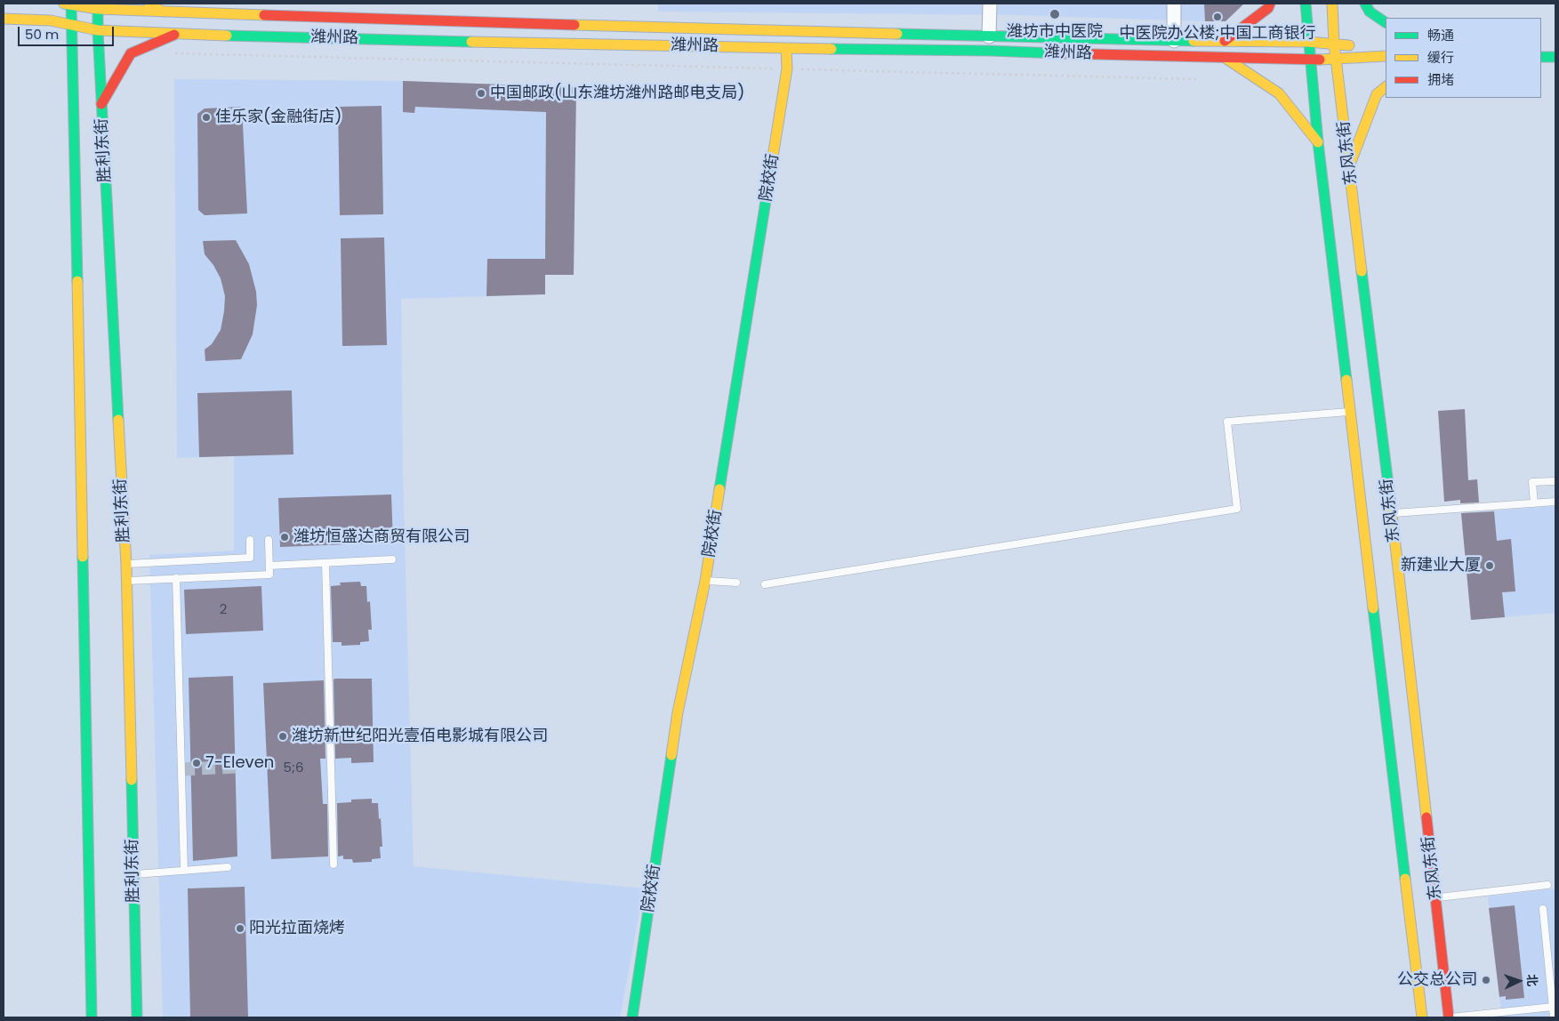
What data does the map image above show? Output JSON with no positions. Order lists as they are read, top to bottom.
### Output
{
  "streets": {
    "main road": [
      "潍州路",
      "胜利东街",
      "东风东街",
      "院校街"
    ]
  },
  "crossings": [
    ["潍州路", "胜利东街"],
    ["潍州路", "东风东街"],
    ["潍州路", "院校街"]
  ],
  "places": [
    "潍坊市中医院",
    "中医院办公楼;中国工商银行",
    "中国邮政(山东潍坊潍州路邮电支局)",
    "佳乐家(金融街店)",
    "潍坊恒盛达商贸有限公司",
    "新建业大厦",
    "潍坊新世纪阳光壹佰电影城有限公司",
    "7-Eleven",
    "阳光拉面烧烤",
    "公交总公司"
  ],
  "house_numbers": ["2", "5;6"],
  "legend": ["畅通", "缓行", "拥堵"],
  "scale_bar": "50 m",
  "north": "right"
}
